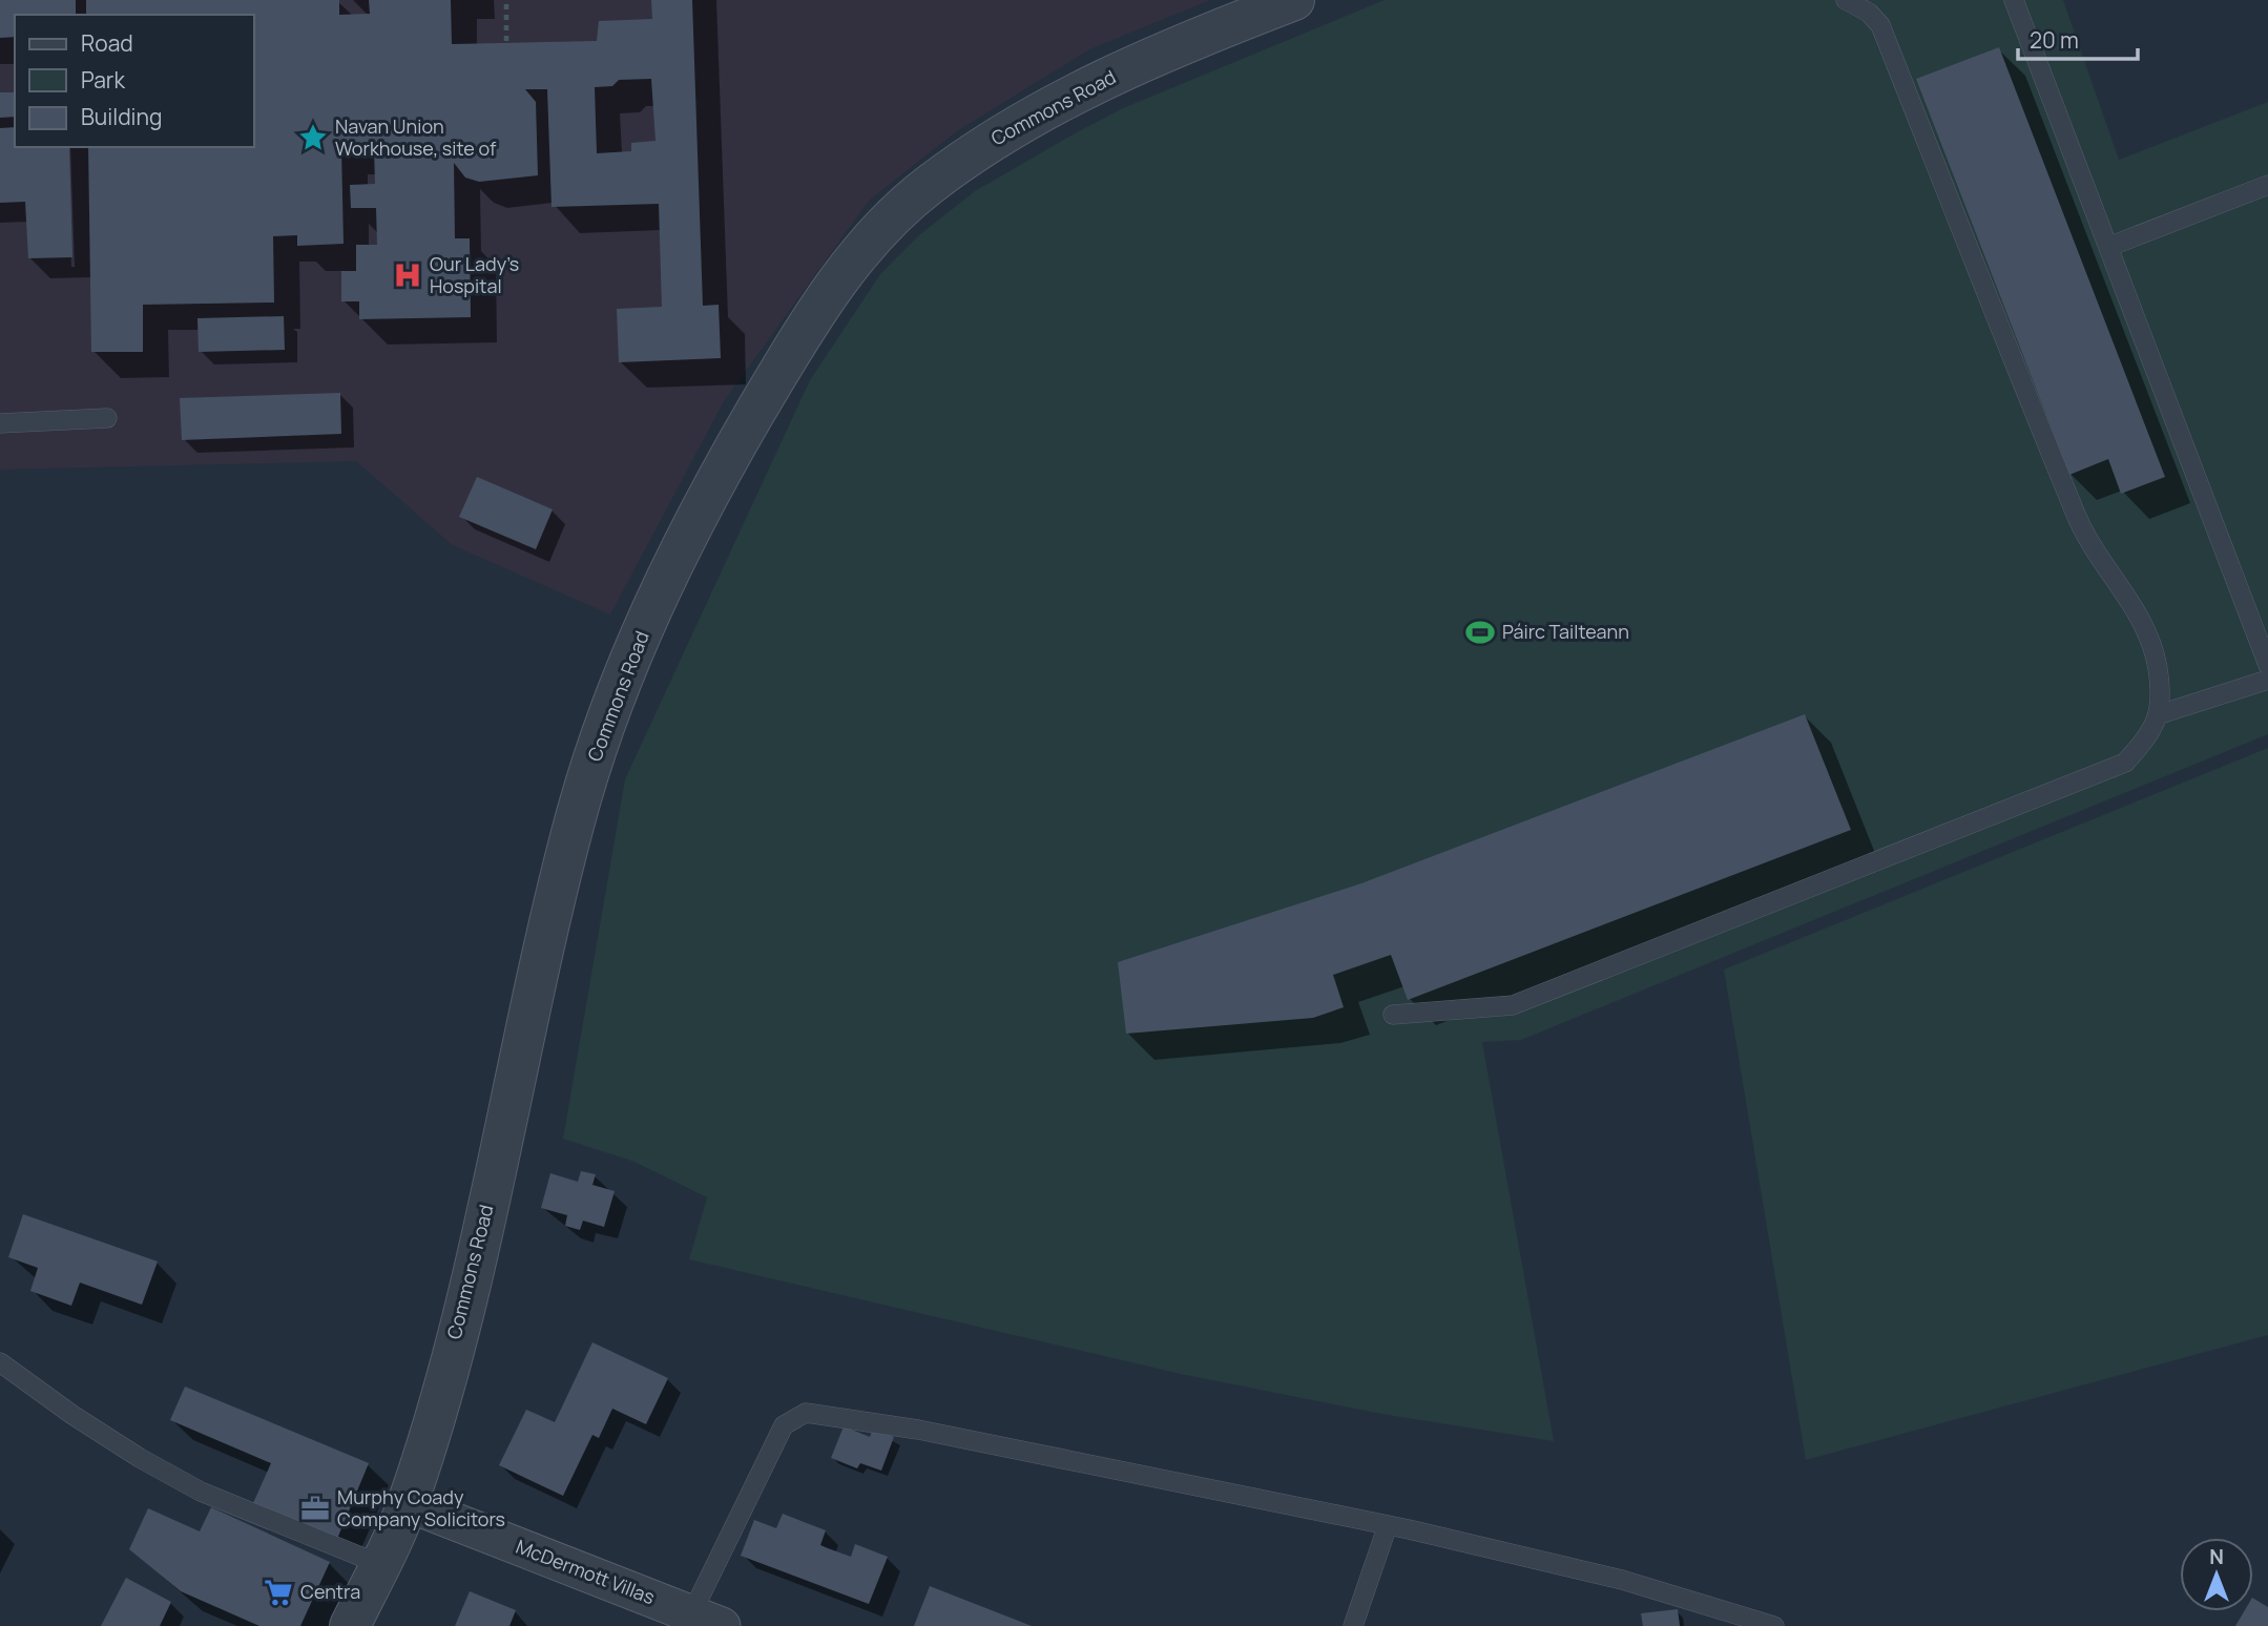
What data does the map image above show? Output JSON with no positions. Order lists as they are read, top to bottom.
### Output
{
  "streets": {
    "street": ["Commons Road", "McDermott Villas"]
  },
  "crossings": [
    ["Commons Road", "McDermott Villas"]
  ],
  "places": {
    "place": ["Navan Union Workhouse, site of"],
    "hospital": ["Our Lady’s Hospital"],
    "sports": ["Páirc Tailteann"],
    "office": ["Murphy Coady Company Solicitors"],
    "supermarket": ["Centra"]
  },
  "legend": ["Road", "Park", "Building"],
  "scale_bar": "20 m",
  "north": "top"
}
